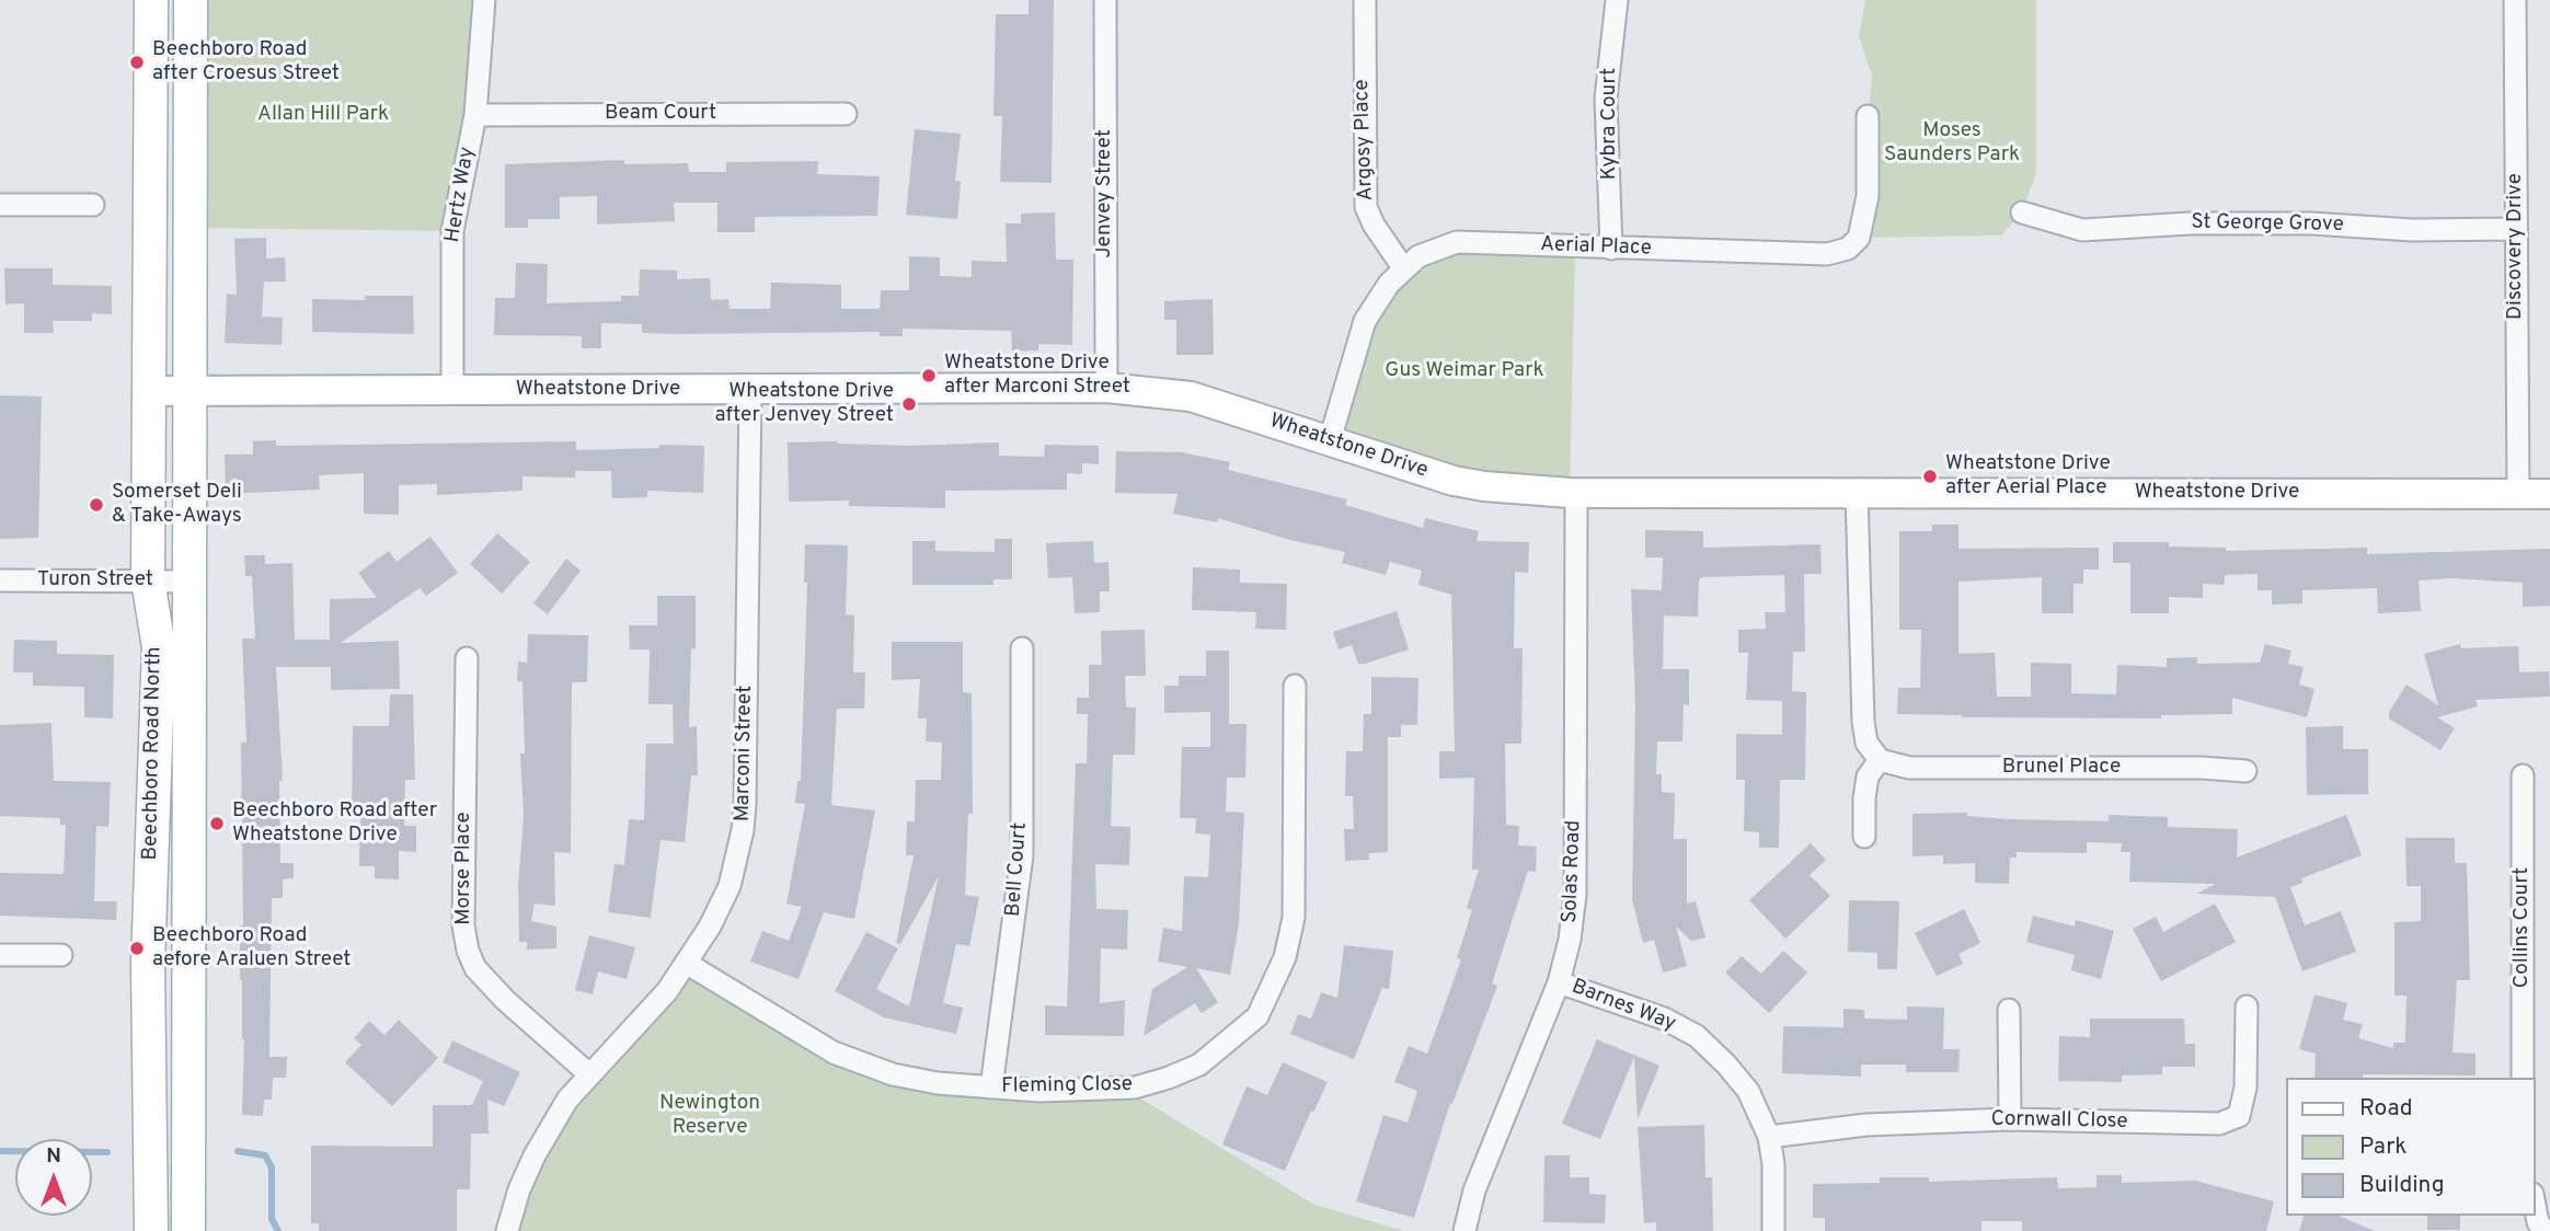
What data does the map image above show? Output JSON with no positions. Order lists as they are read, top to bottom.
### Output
{
  "streets": {
    "main road": ["Beechboro Road North"],
    "street": [
      "Beam Court",
      "Kybra Court",
      "Argosy Place",
      "Jenvey Street",
      "Hertz Way",
      "St George Grove",
      "Discovery Drive",
      "Aerial Place",
      "Wheatstone Drive",
      "Turon Street",
      "Marconi Street",
      "Brunel Place",
      "Morse Place",
      "Bell Court",
      "Solas Road",
      "Collins Court",
      "Barnes Way",
      "Fleming Close",
      "Cornwall Close"
    ]
  },
  "crossings": [
    ["Beam Court", "Hertz Way"],
    ["Kybra Court", "Aerial Place"],
    ["Argosy Place", "Aerial Place"],
    ["Jenvey Street", "Wheatstone Drive"],
    ["Hertz Way", "Wheatstone Drive"],
    ["St George Grove", "Discovery Drive"],
    ["Discovery Drive", "Wheatstone Drive"],
    ["Aerial Place", "Wheatstone Drive"],
    ["Wheatstone Drive", "Beechboro Road North"],
    ["Wheatstone Drive", "Marconi Street"],
    ["Wheatstone Drive", "Solas Road"],
    ["Turon Street", "Beechboro Road North"],
    ["Marconi Street", "Morse Place"],
    ["Marconi Street", "Fleming Close"],
    ["Bell Court", "Fleming Close"],
    ["Solas Road", "Barnes Way"],
    ["Barnes Way", "Cornwall Close"]
  ],
  "parks": [
    "Allan Hill Park",
    "Moses Saunders Park",
    "Gus Weimar Park",
    "Newington Reserve"
  ],
  "places": [
    "Beechboro Road after Croesus Street",
    "Wheatstone Drive after Marconi Street",
    "Wheatstone Drive after Jenvey Street",
    "Wheatstone Drive after Aerial Place",
    "Somerset Deli & Take-Aways",
    "Beechboro Road after Wheatstone Drive",
    "Beechboro Road aefore Araluen Street"
  ],
  "legend": ["Road", "Park", "Building"],
  "north": "top"
}
